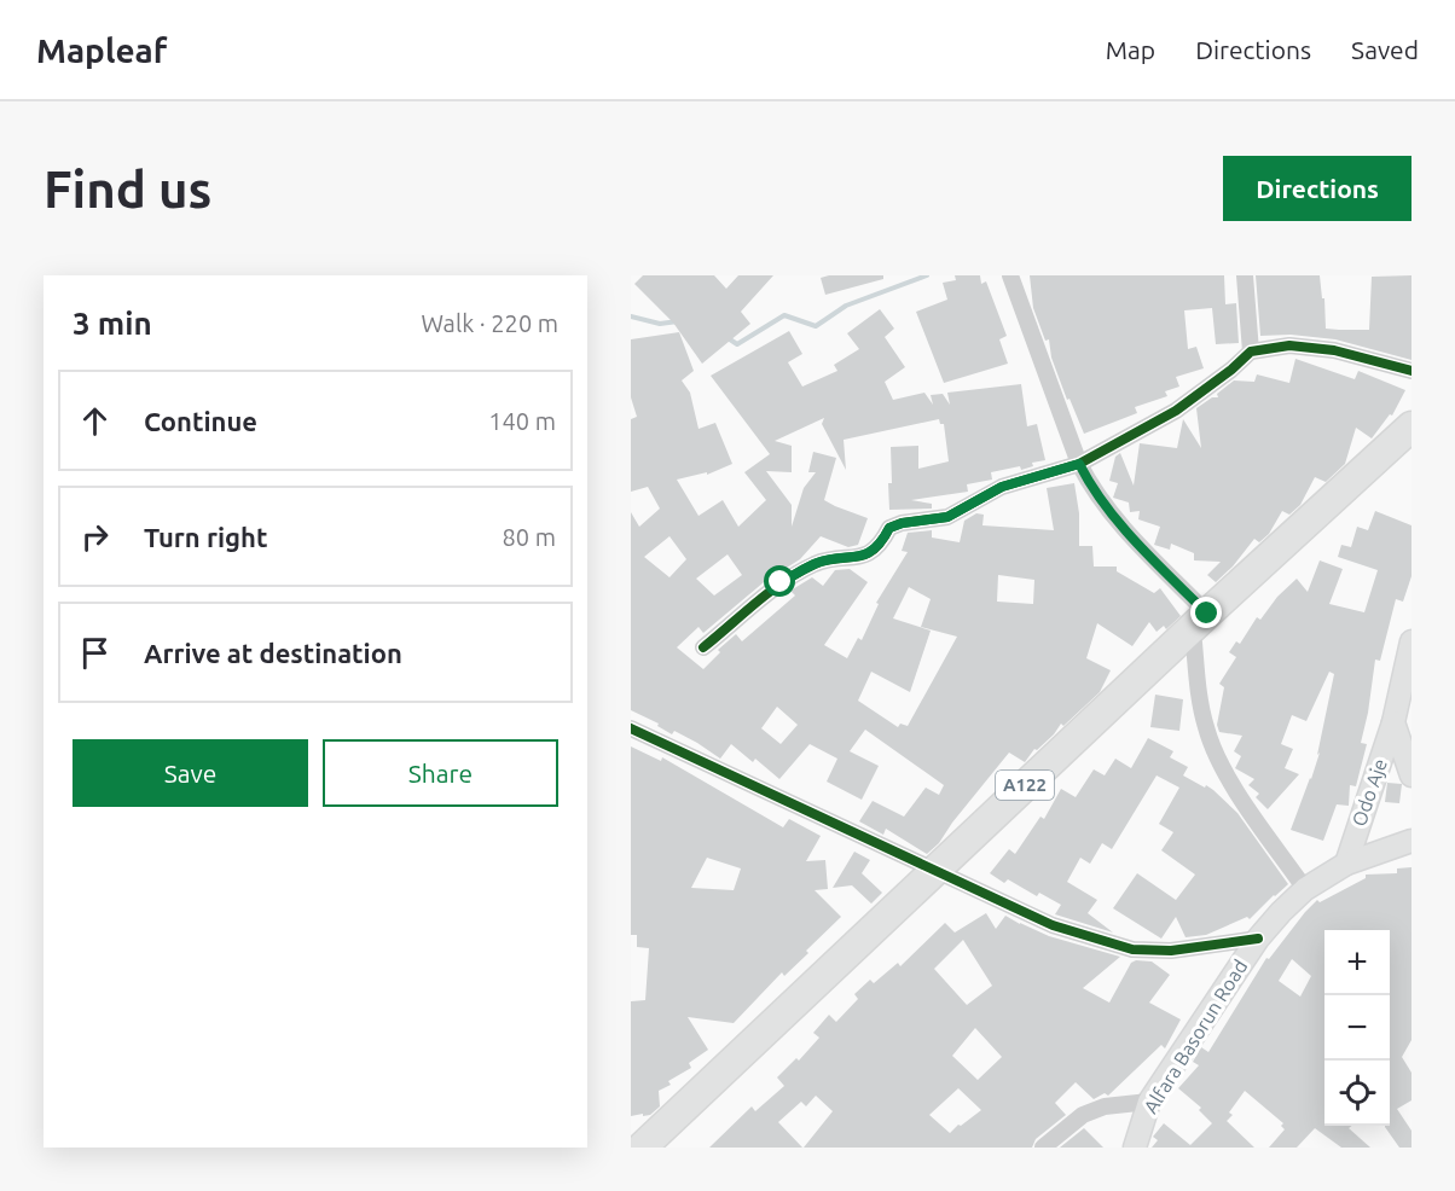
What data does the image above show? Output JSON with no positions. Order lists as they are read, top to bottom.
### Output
{
  "streets": {
    "highway": ["A122"],
    "street": ["Odo Aje", "Alfara Basorun Road"]
  },
  "crossings": [
    ["Odo Aje", "Alfara Basorun Road"]
  ],
  "page": {
    "header": "Mapleaf",
    "nav": ["Map", "Directions", "Saved"],
    "buttons": [
      "Directions",
      ["Save", "Share"]
    ],
    "title": "Find us",
    "heading": ["3 min", "Walk · 220 m"],
    "list": [
      ["Continue", "140 m"],
      ["Turn right", "80 m"],
      "Arrive at destination"
    ],
    "map_buttons": ["+", "−"]
  }
}
